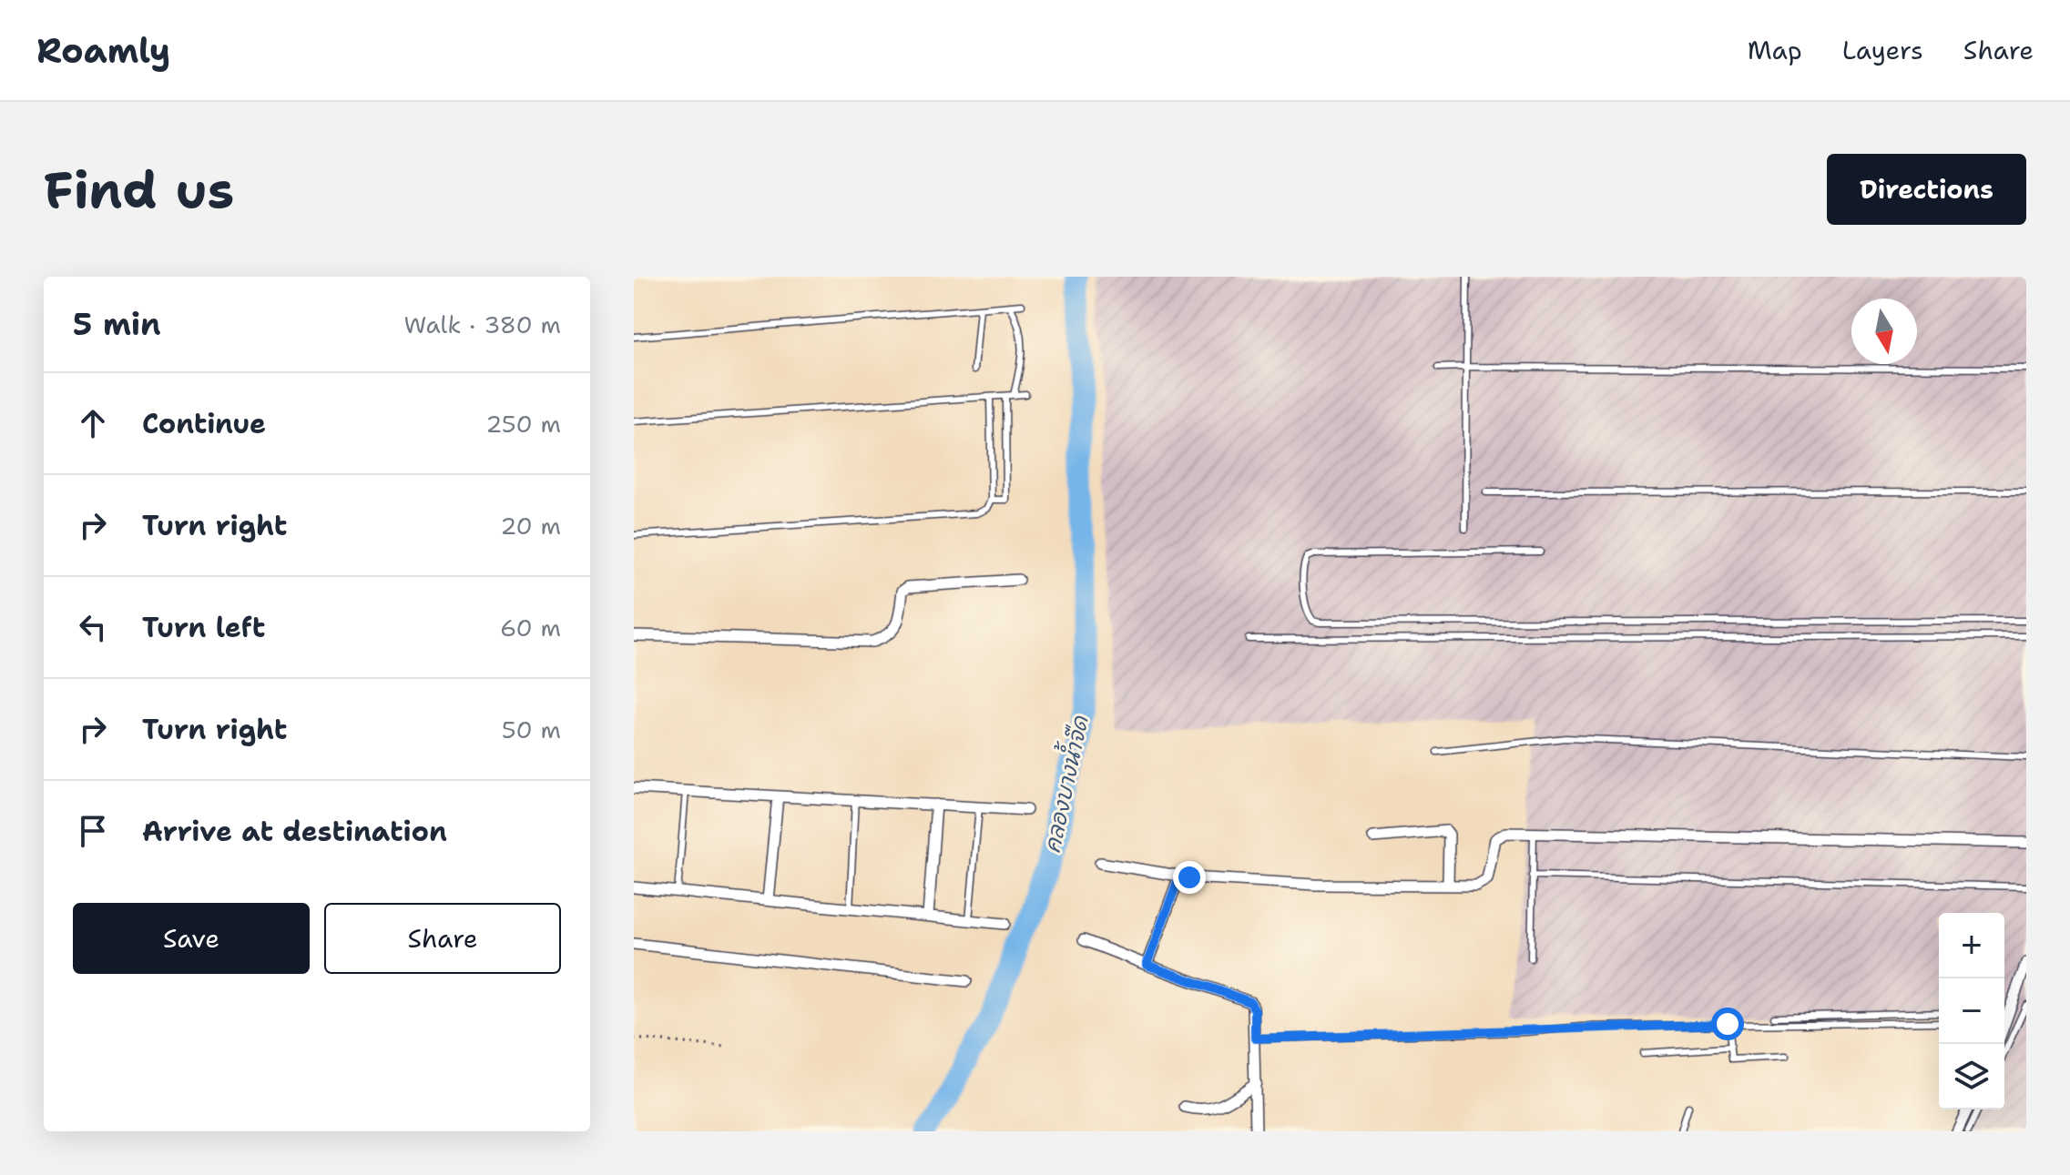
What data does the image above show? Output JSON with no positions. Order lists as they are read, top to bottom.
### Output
{
  "water": ["คลองบางน้ำจืด"],
  "north": "bottom",
  "page": {
    "header": "Roamly",
    "nav": ["Map", "Layers", "Share"],
    "buttons": [
      "Directions",
      ["Save", "Share"]
    ],
    "title": "Find us",
    "heading": ["5 min", "Walk · 380 m"],
    "list": [
      ["Continue", "250 m"],
      ["Turn right", "20 m"],
      ["Turn left", "60 m"],
      ["Turn right", "50 m"],
      "Arrive at destination"
    ],
    "map_buttons": ["+", "−"]
  }
}
